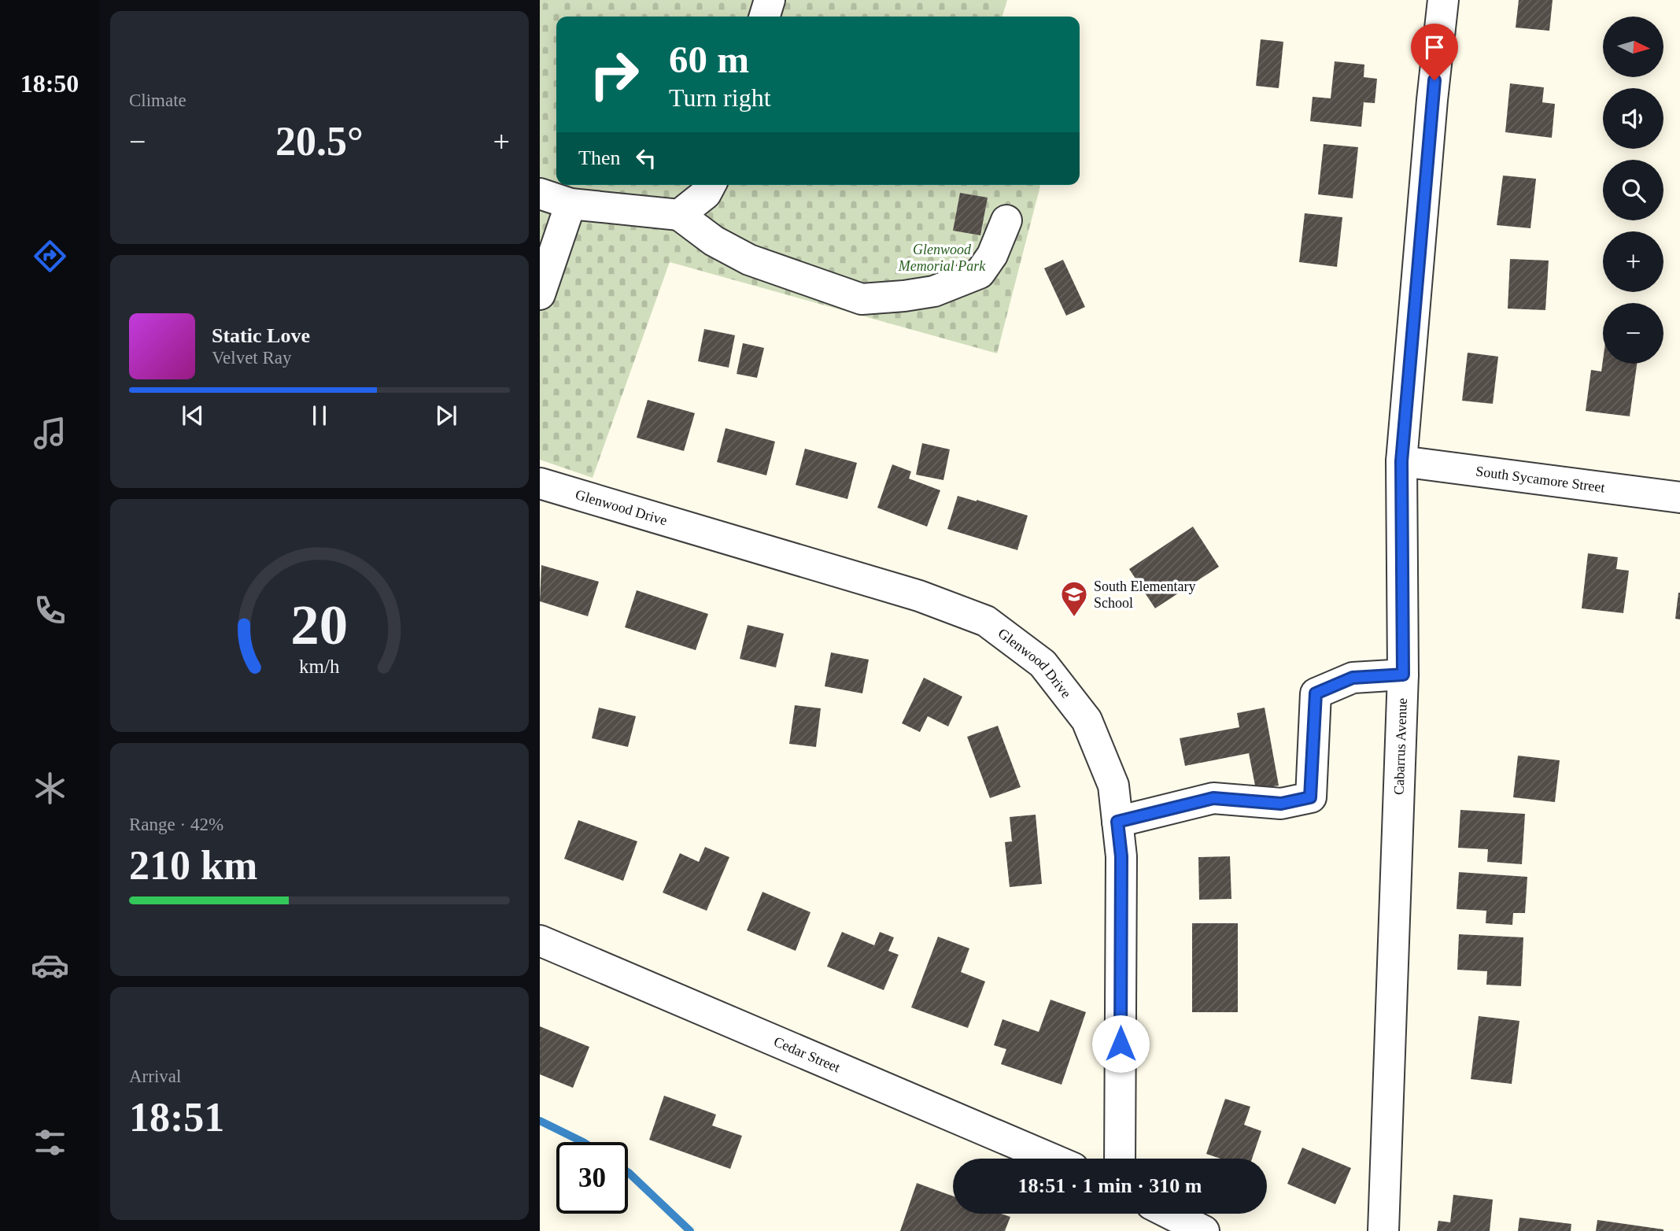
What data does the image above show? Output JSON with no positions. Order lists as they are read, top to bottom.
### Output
{
  "streets": {
    "street": [
      "South Sycamore Street",
      "Glenwood Drive",
      "Cabarrus Avenue",
      "Cedar Street"
    ]
  },
  "crossings": [
    ["South Sycamore Street", "Cabarrus Avenue"]
  ],
  "parks": ["Glenwood Memorial Park"],
  "places": {
    "school or university": ["South Elementary School"]
  },
  "north": "right",
  "page": {
    "tabs": "18:50",
    "tile": [
      "Climate",
      ["Range · 42%", "210 km"],
      ["Arrival", "18:51"]
    ],
    "map_buttons": ["+", "−"],
    "turn": ["60 m", "Turn right"],
    "heat": ["−", "20.5°", "+"],
    "then": "Then",
    "song": ["Static Love", "Velvet Ray"],
    "limit": "30",
    "trip": "18:51 · 1 min · 310 m",
    "gauge": ["20", "km/h"]
  }
}
